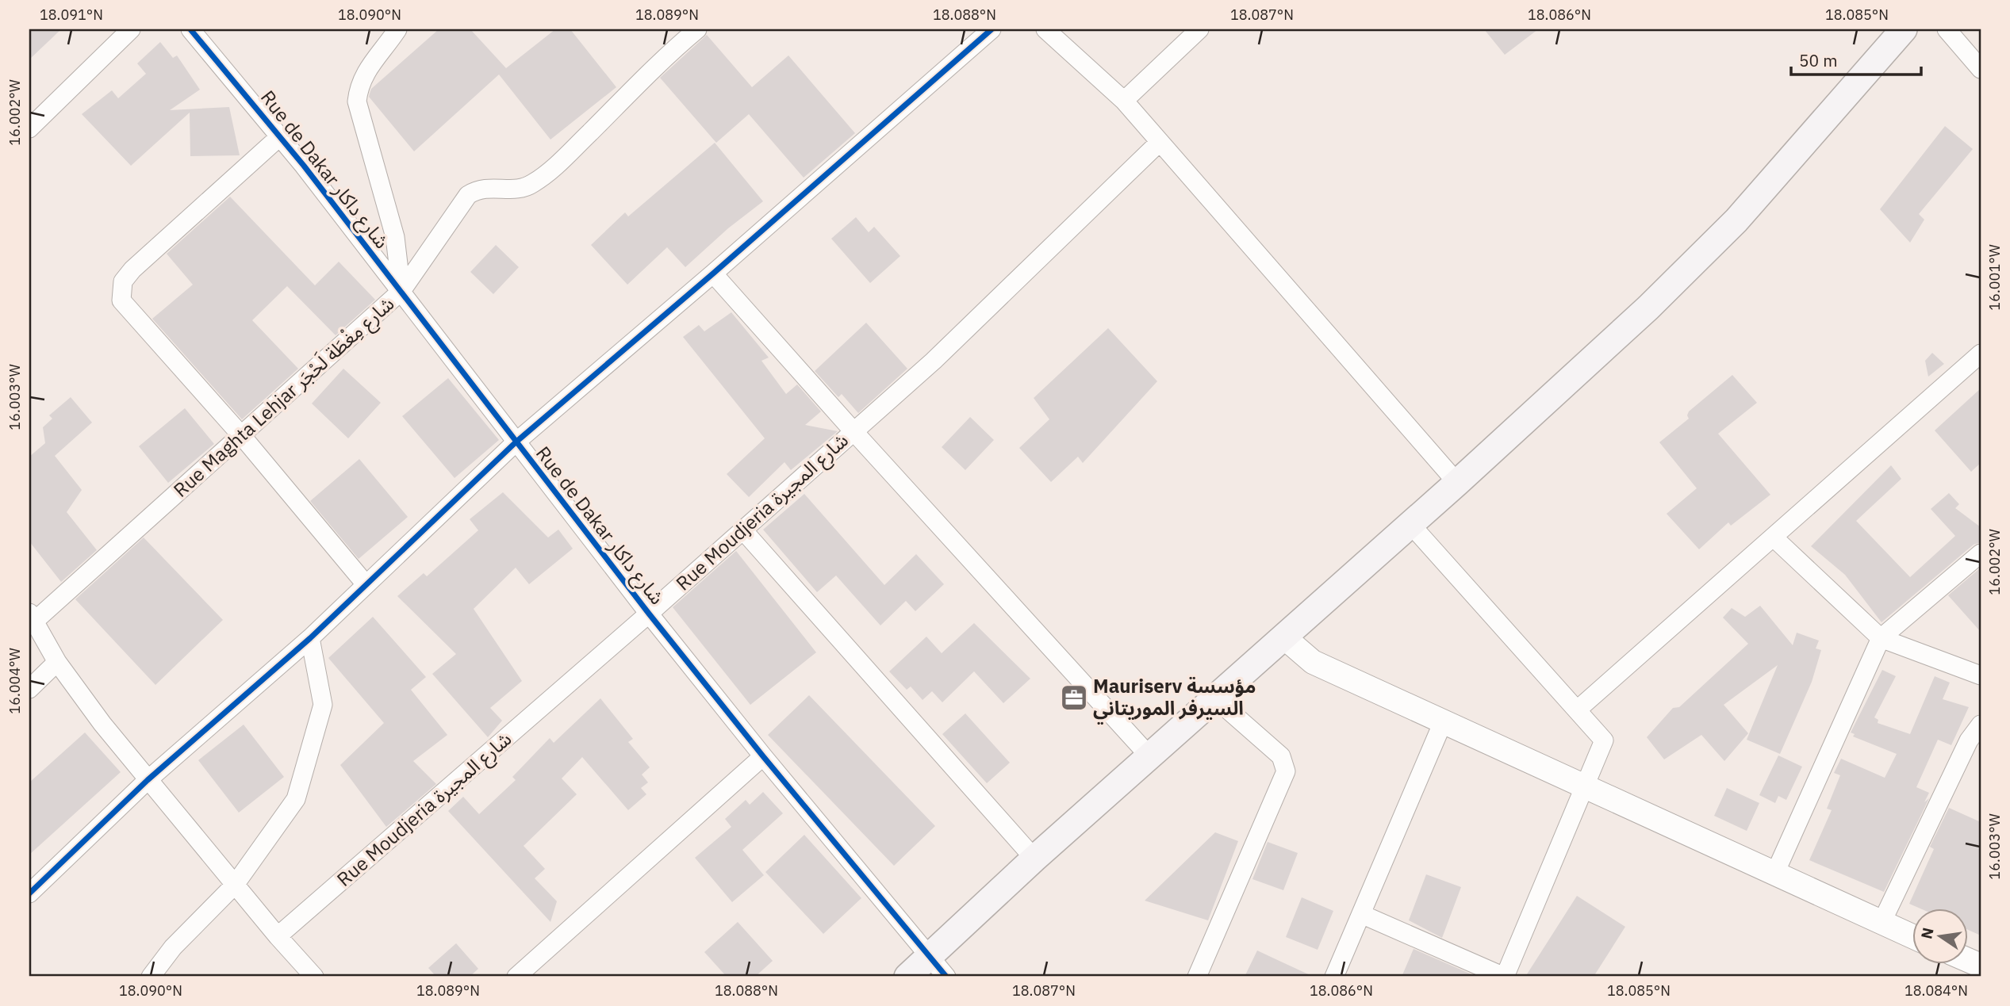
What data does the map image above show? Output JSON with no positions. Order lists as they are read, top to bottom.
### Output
{
  "streets": {
    "street": ["Rue de Dakar شارع داكار", "Rue Maghta Lehjar شارع مِغْطَة لَحْجَر", "Rue Moudjeria شارع المجيرة"]
  },
  "crossings": [
    ["Rue de Dakar شارع داكار", "Rue Maghta Lehjar شارع مِغْطَة لَحْجَر"],
    ["Rue de Dakar شارع داكار", "Rue Moudjeria شارع المجيرة"]
  ],
  "places": {
    "office": ["Mauriserv مؤسسة السيرفر الموريتاني"]
  },
  "scale_bar": "50 m",
  "north": "left",
  "coordinates": [
    "18.091°N",
    "18.090°N",
    "18.089°N",
    "18.088°N",
    "18.087°N",
    "18.086°N",
    "18.085°N",
    "16.002°W",
    "16.001°W",
    "16.003°W",
    "16.004°W",
    "18.084°N"
  ]
}
